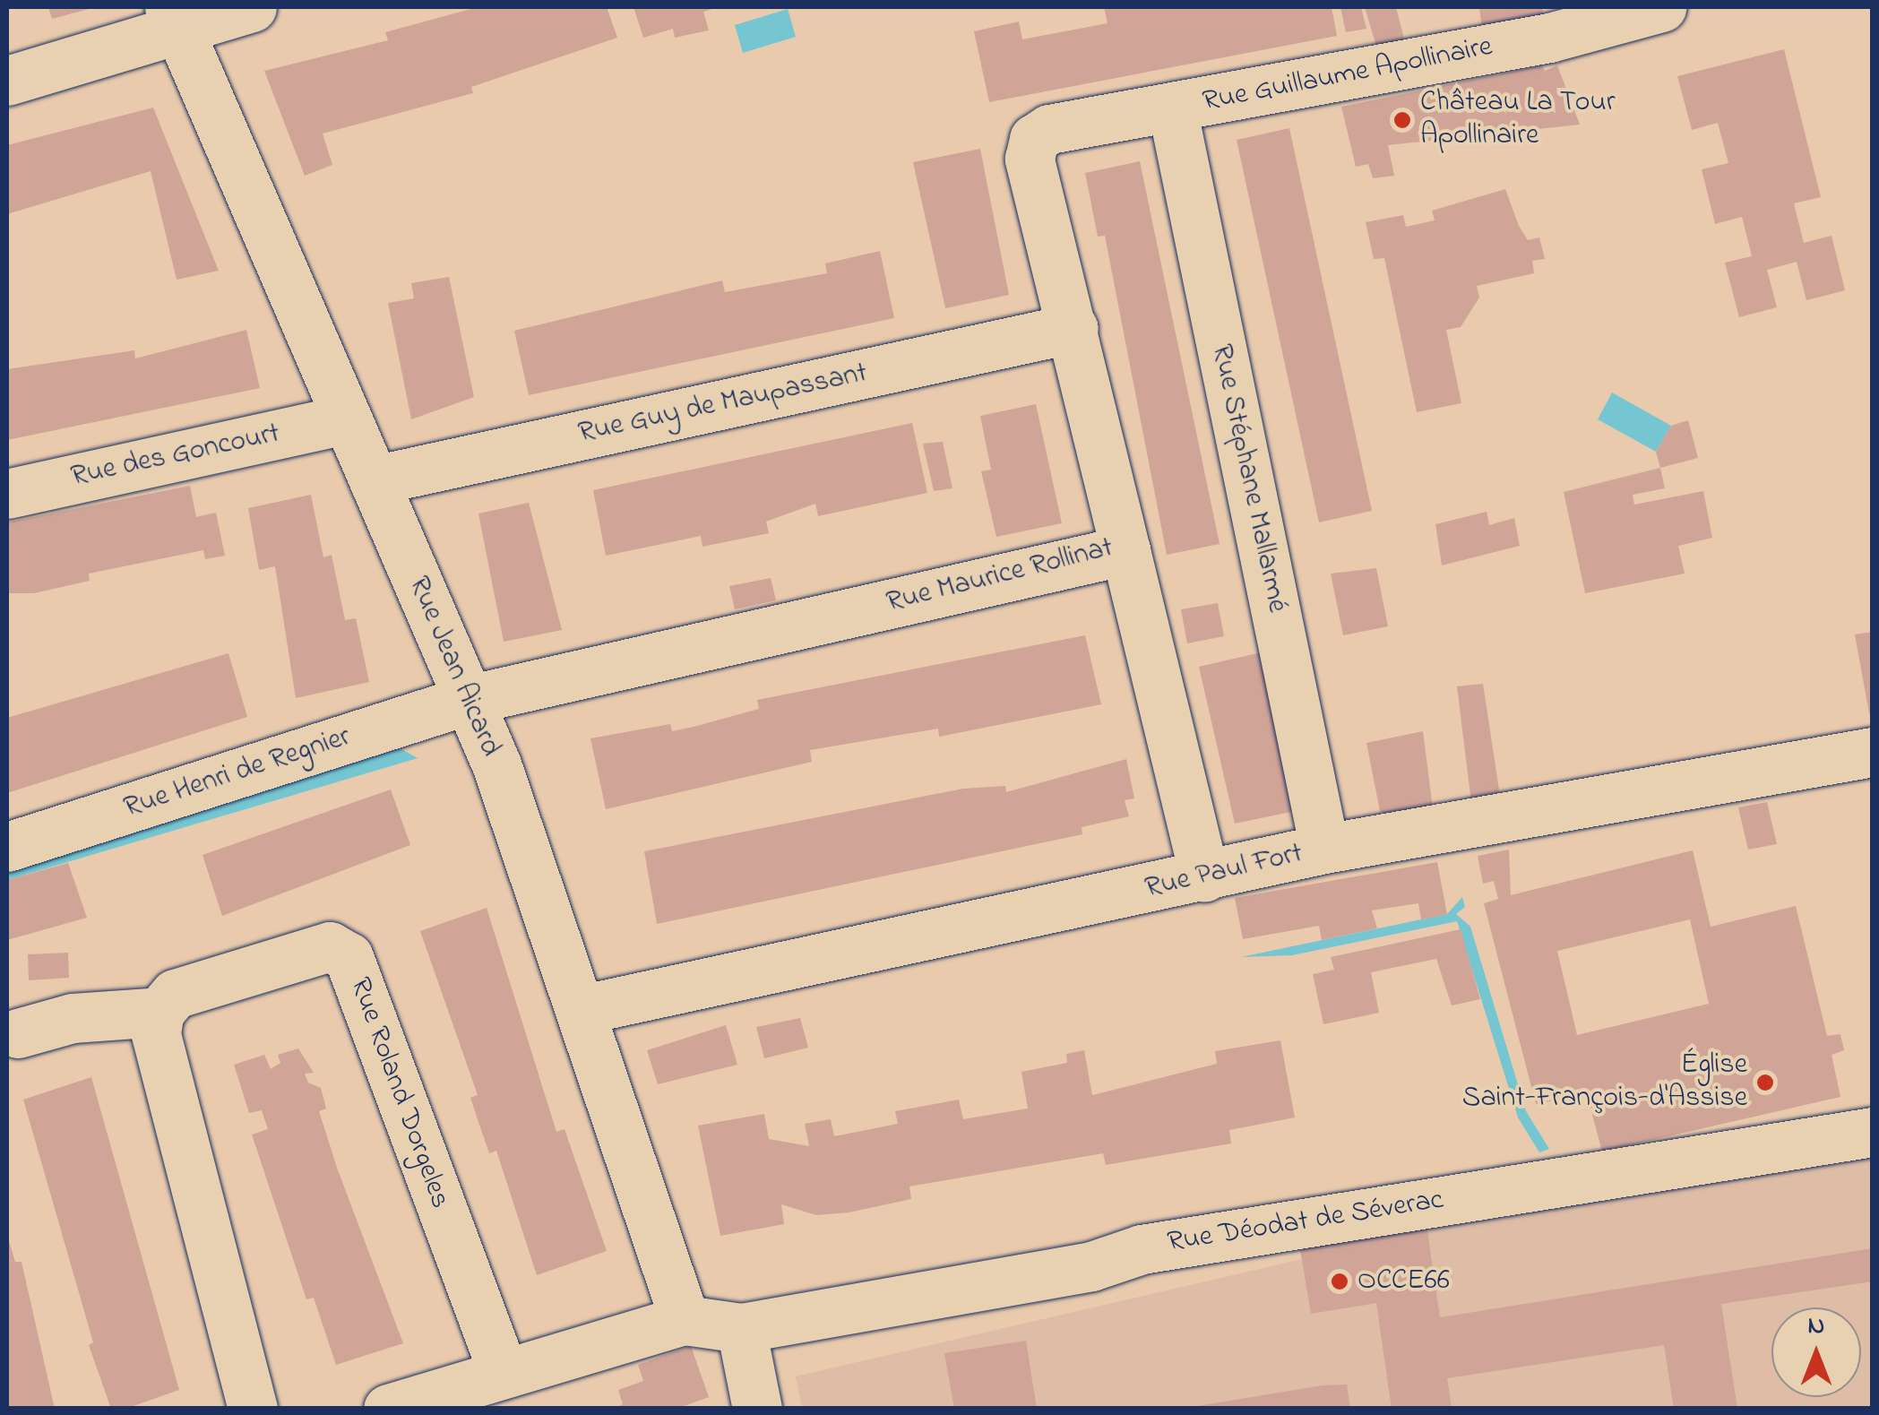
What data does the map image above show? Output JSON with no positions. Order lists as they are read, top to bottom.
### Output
{
  "streets": {
    "street": [
      "Rue Guillaume Apollinaire",
      "Rue Guy de Maupassant",
      "Rue des Goncourt",
      "Rue Stéphane Mallarmé",
      "Rue Maurice Rollinat",
      "Rue Jean Aicard",
      "Rue Henri de Regnier",
      "Rue Paul Fort",
      "Rue Roland Dorgeles",
      "Rue Déodat de Séverac"
    ]
  },
  "crossings": [
    ["Rue Guillaume Apollinaire", "Rue Stéphane Mallarmé"],
    ["Rue Guillaume Apollinaire", "Rue Maurice Rollinat"],
    ["Rue Guy de Maupassant", "Rue Maurice Rollinat"],
    ["Rue Guy de Maupassant", "Rue Jean Aicard"],
    ["Rue des Goncourt", "Rue Jean Aicard"],
    ["Rue Stéphane Mallarmé", "Rue Paul Fort"],
    ["Rue Maurice Rollinat", "Rue Jean Aicard"],
    ["Rue Maurice Rollinat", "Rue Henri de Regnier"],
    ["Rue Jean Aicard", "Rue Henri de Regnier"],
    ["Rue Jean Aicard", "Rue Paul Fort"]
  ],
  "places": ["Château La Tour Apollinaire", "Église Saint-François-d'Assise", "OCCE66"],
  "north": "top"
}
